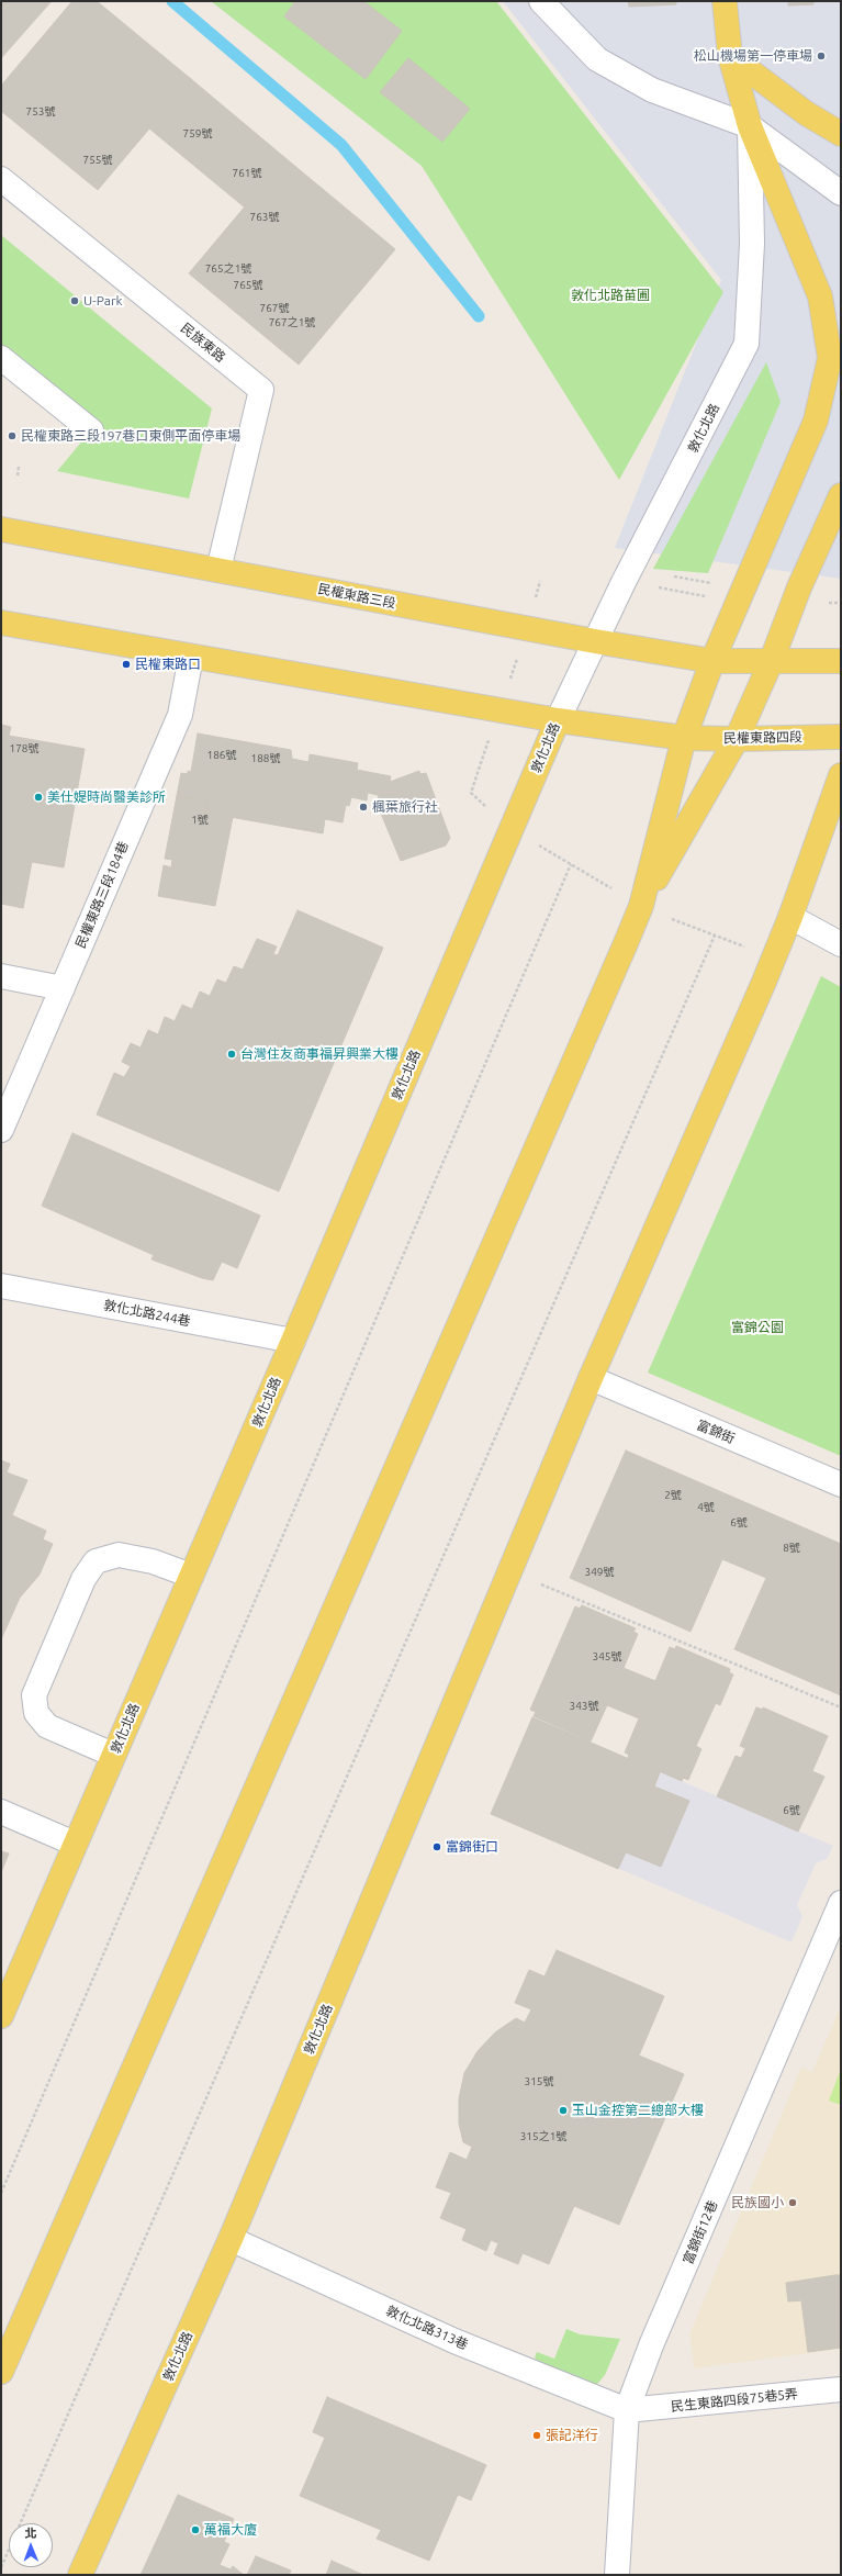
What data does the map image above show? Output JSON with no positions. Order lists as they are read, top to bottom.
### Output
{
  "streets": {
    "main road": ["敦化北路", "民權東路三段", "民權東路四段"],
    "street": [
      "民族東路",
      "民權東路三段184巷",
      "敦化北路244巷",
      "富錦街",
      "富錦街12巷",
      "敦化北路313巷",
      "民生東路四段75巷5弄"
    ]
  },
  "crossings": [
    ["民族東路", "民權東路三段"],
    ["敦化北路", "民權東路三段"],
    ["敦化北路", "民權東路四段"],
    ["敦化北路", "敦化北路244巷"],
    ["敦化北路", "富錦街"],
    ["敦化北路", "敦化北路313巷"],
    ["富錦街12巷", "敦化北路313巷"],
    ["富錦街12巷", "民生東路四段75巷5弄"],
    ["敦化北路313巷", "民生東路四段75巷5弄"]
  ],
  "parks": ["敦化北路苗圃", "富錦公園"],
  "places": [
    "松山機場第一停車場",
    "U-Park",
    "民權東路三段197巷口東側平面停車場",
    "民權東路口",
    "美仕媞時尚醫美診所",
    "楓葉旅行社",
    "台灣住友商事福昇興業大樓",
    "富錦街口",
    "玉山金控第二總部大樓",
    "民族國小",
    "張記洋行",
    "萬福大廈"
  ],
  "house_numbers": [
    "753號",
    "759號",
    "755號",
    "761號",
    "763號",
    "765之1號",
    "765號",
    "767號",
    "767之1號",
    "178號",
    "186號",
    "188號",
    "1號",
    "2號",
    "4號",
    "6號",
    "8號",
    "349號",
    "345號",
    "343號",
    "6號",
    "315號",
    "315之1號"
  ],
  "north": "top"
}
